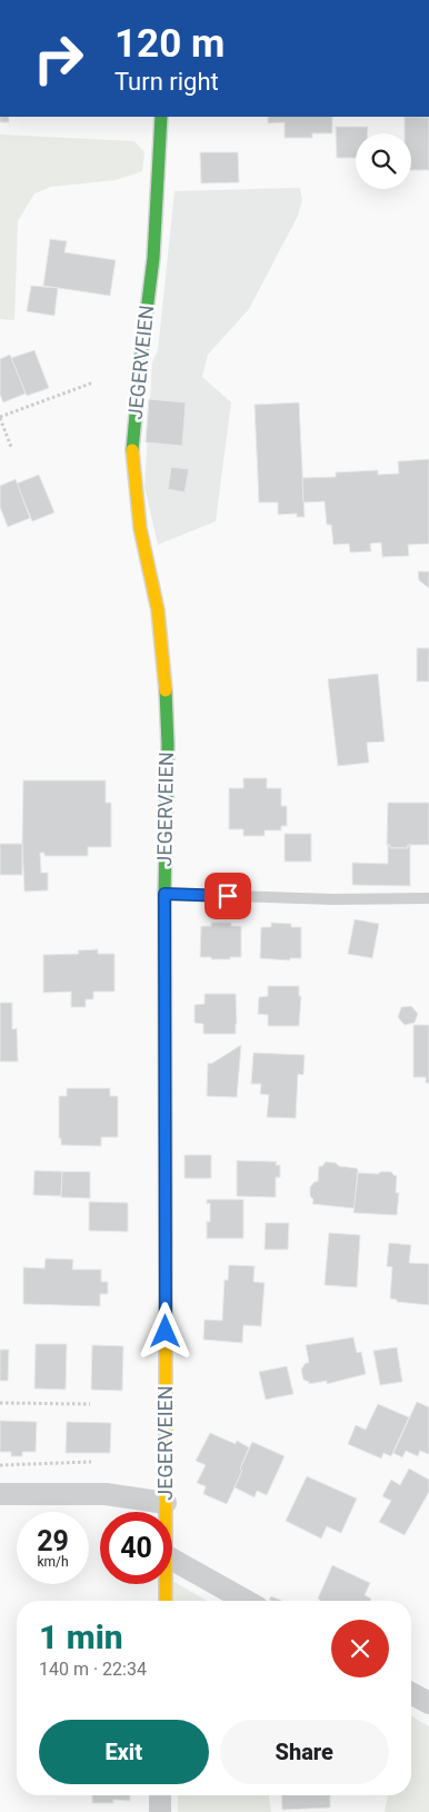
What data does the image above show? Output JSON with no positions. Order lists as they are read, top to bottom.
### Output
{
  "streets": {
    "street": ["JEGERVEIEN"]
  },
  "page": {
    "turn": ["120 m", "Turn right"],
    "speed": "29 km/h",
    "limit": "40",
    "heading": ["1 min", "140 m · 22:34"],
    "buttons": ["Exit", "Share"]
  }
}
